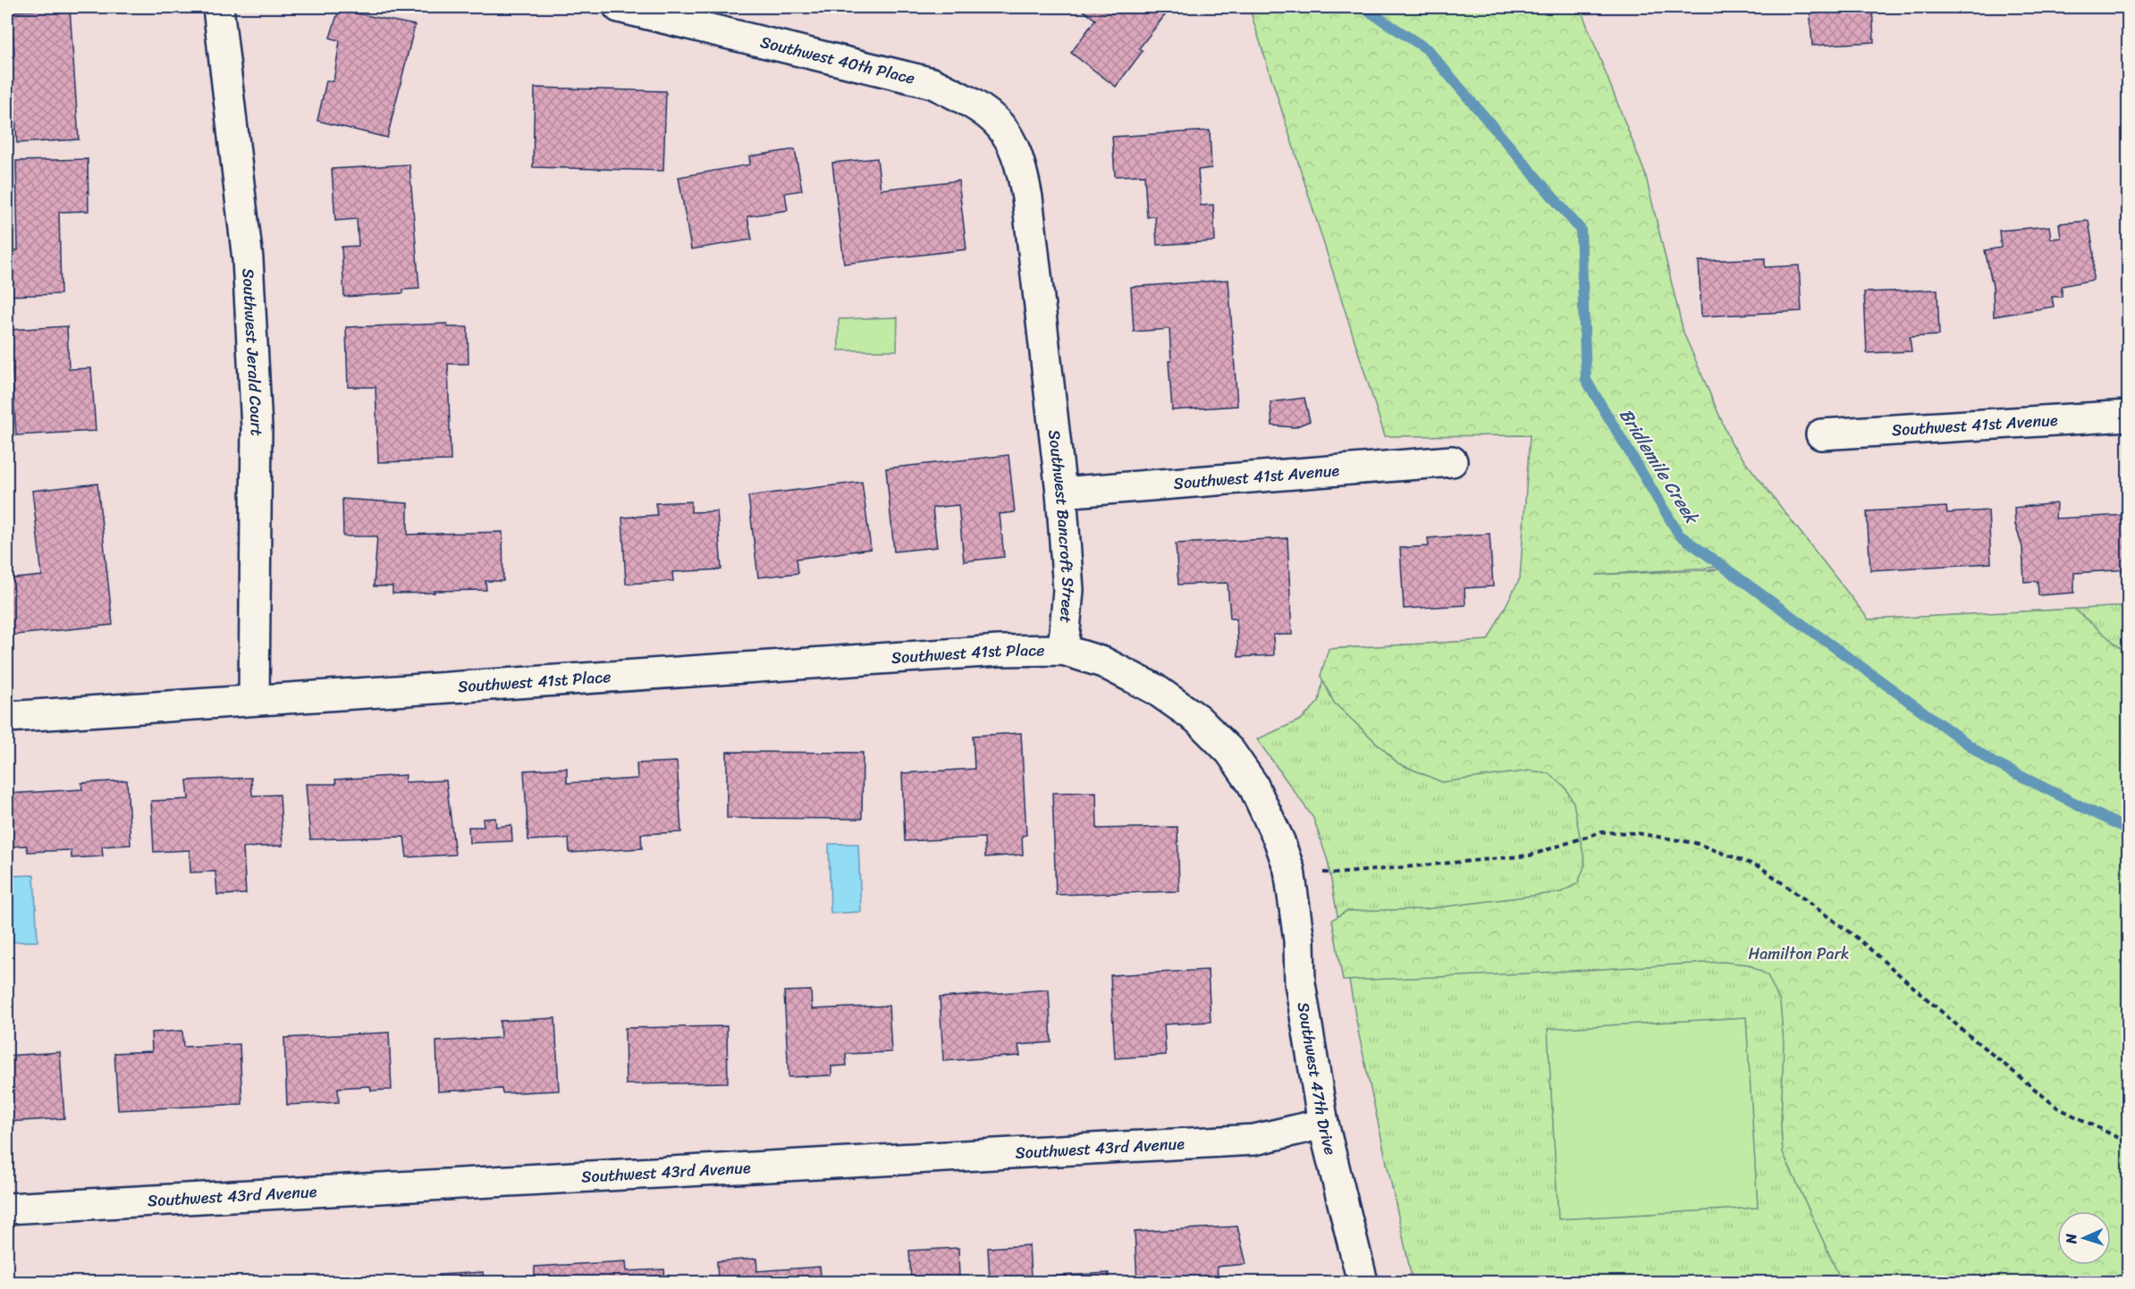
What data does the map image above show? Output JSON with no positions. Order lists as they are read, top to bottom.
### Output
{
  "streets": {
    "street": [
      "Southwest 40th Place",
      "Southwest Jerald Court",
      "Southwest 41st Avenue",
      "Southwest Bancroft Street",
      "Southwest 41st Place",
      "Southwest 47th Drive",
      "Southwest 43rd Avenue"
    ]
  },
  "crossings": [
    ["Southwest 40th Place", "Southwest Bancroft Street"],
    ["Southwest Jerald Court", "Southwest 41st Place"],
    ["Southwest 41st Avenue", "Southwest Bancroft Street"],
    ["Southwest Bancroft Street", "Southwest 41st Place"],
    ["Southwest 47th Drive", "Southwest 43rd Avenue"]
  ],
  "water": ["Bridlemile Creek"],
  "parks": ["Hamilton Park"],
  "north": "left"
}
